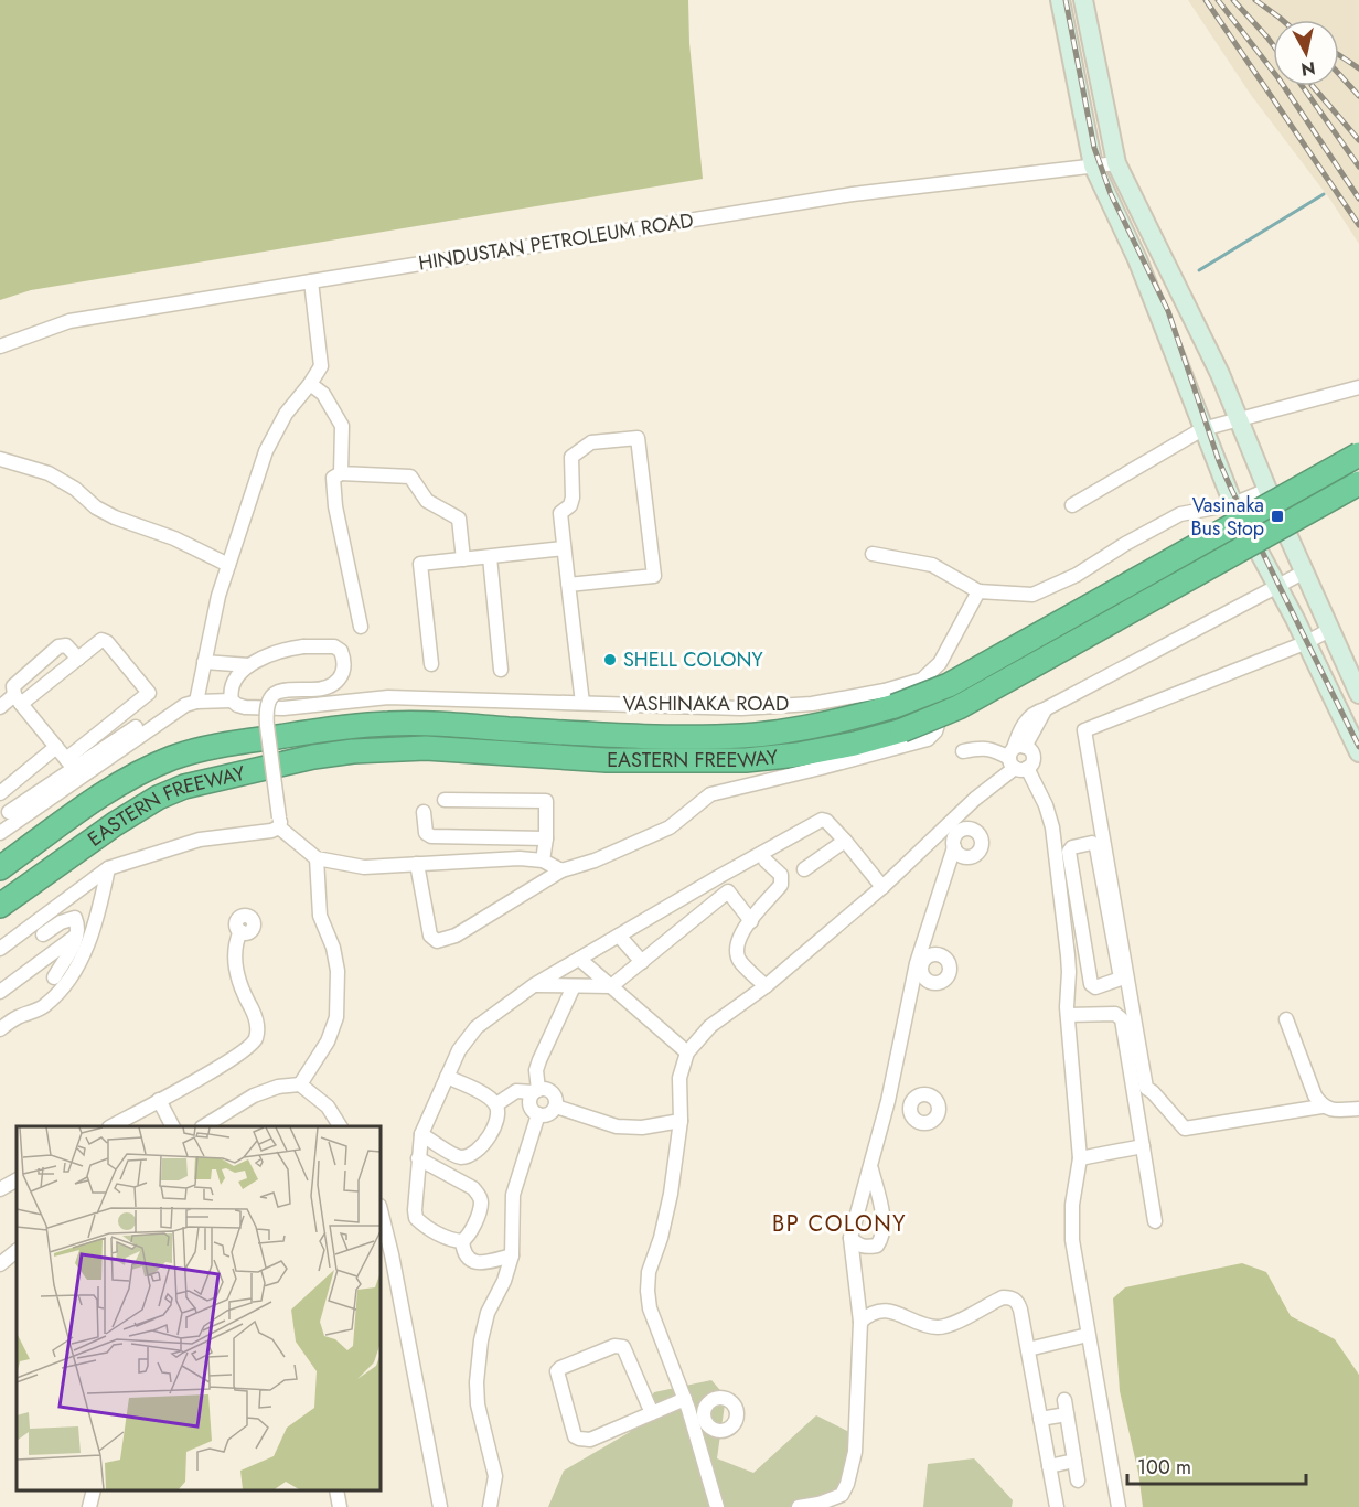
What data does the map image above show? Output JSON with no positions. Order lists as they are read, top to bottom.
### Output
{
  "streets": {
    "highway": ["EASTERN FREEWAY"],
    "street": ["HINDUSTAN PETROLEUM ROAD", "VASHINAKA ROAD"]
  },
  "districts": ["BP COLONY"],
  "places": {
    "transit": ["Vasinaka Bus Stop"],
    "other": ["SHELL COLONY"]
  },
  "scale_bar": "100 m",
  "north": "bottom"
}
